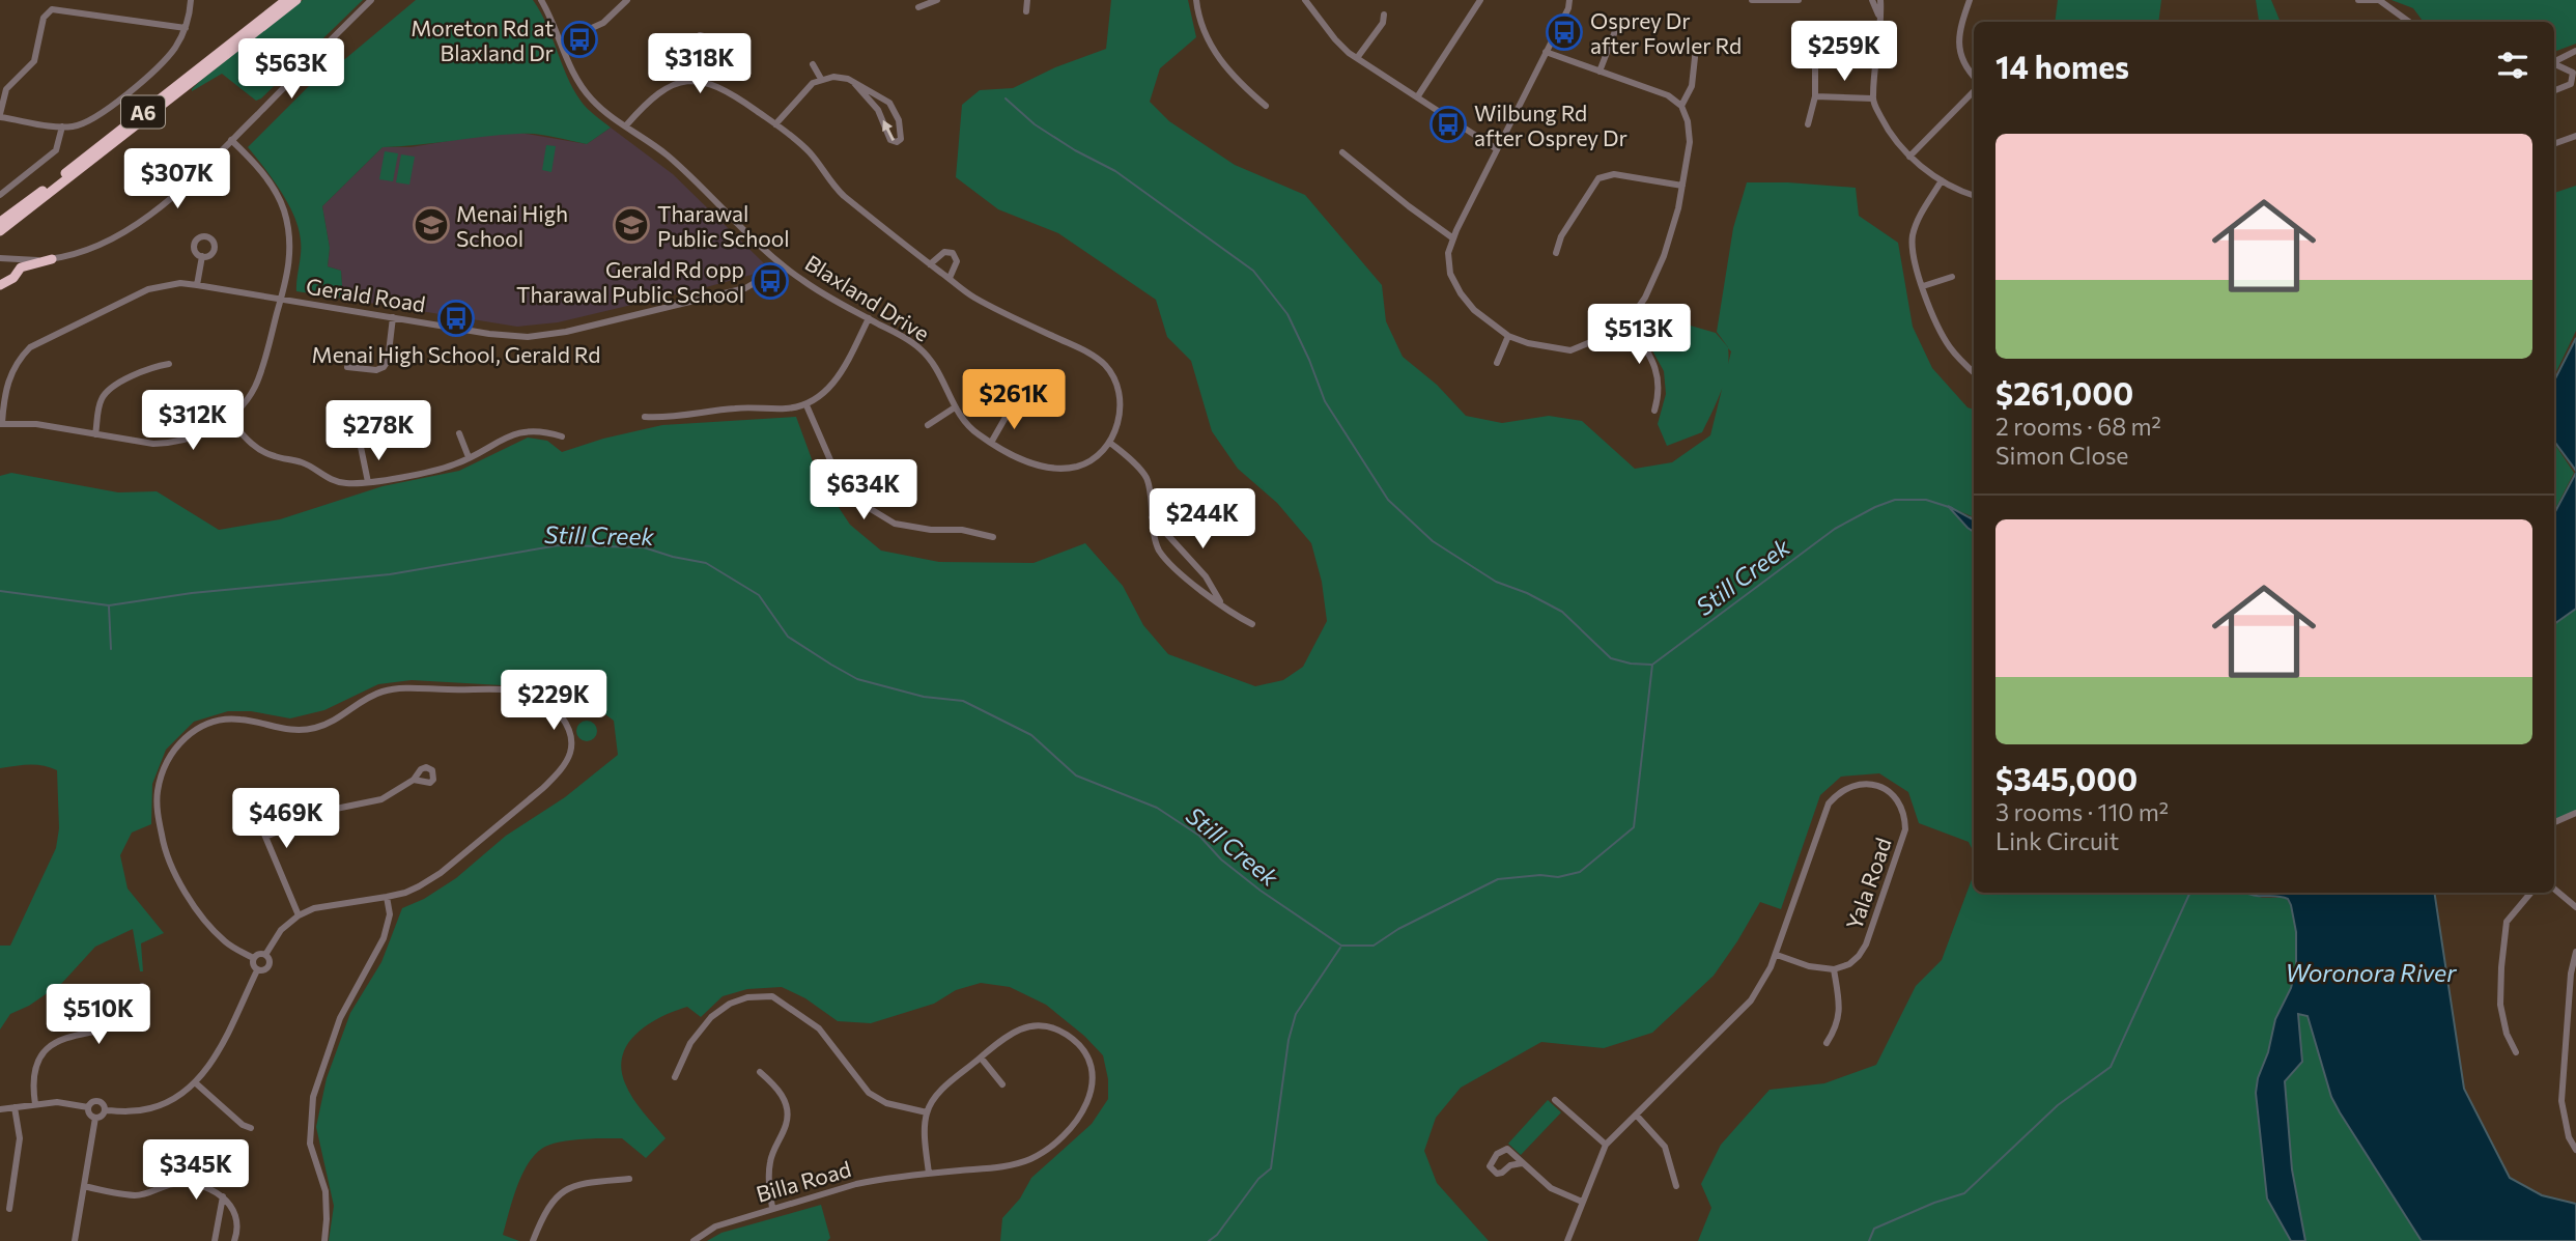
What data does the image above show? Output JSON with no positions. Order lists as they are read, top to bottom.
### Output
{
  "streets": {
    "highway": ["A6"],
    "street": [
      "Gerald Road",
      "Blaxland Drive",
      "Yala Road",
      "Billa Road"
    ]
  },
  "crossings": [
    ["Gerald Road", "Blaxland Drive"]
  ],
  "water": ["Still Creek", "Woronora River"],
  "places": {
    "bus stop": [
      "Osprey Dr after Fowler Rd",
      "Moreton Rd at Blaxland Dr",
      "Wilbung Rd after Osprey Dr",
      "Gerald Rd opp Tharawal Public School",
      "Menai High School, Gerald Rd"
    ],
    "school or university": ["Menai High School", "Tharawal Public School"]
  },
  "page": {
    "price": [
      "$259K",
      "$318K",
      "$563K",
      "$307K",
      "$513K",
      "$261K",
      "$312K",
      "$278K",
      "$634K",
      "$244K",
      "$229K",
      "$469K",
      "$510K",
      "$345K"
    ],
    "heading": "14 homes",
    "list": [
      {
        "name": "$261,000",
        "note": "2 rooms · 68 m² · Simon Close"
      },
      {
        "name": "$345,000",
        "note": "3 rooms · 110 m² · Link Circuit"
      }
    ]
  }
}
